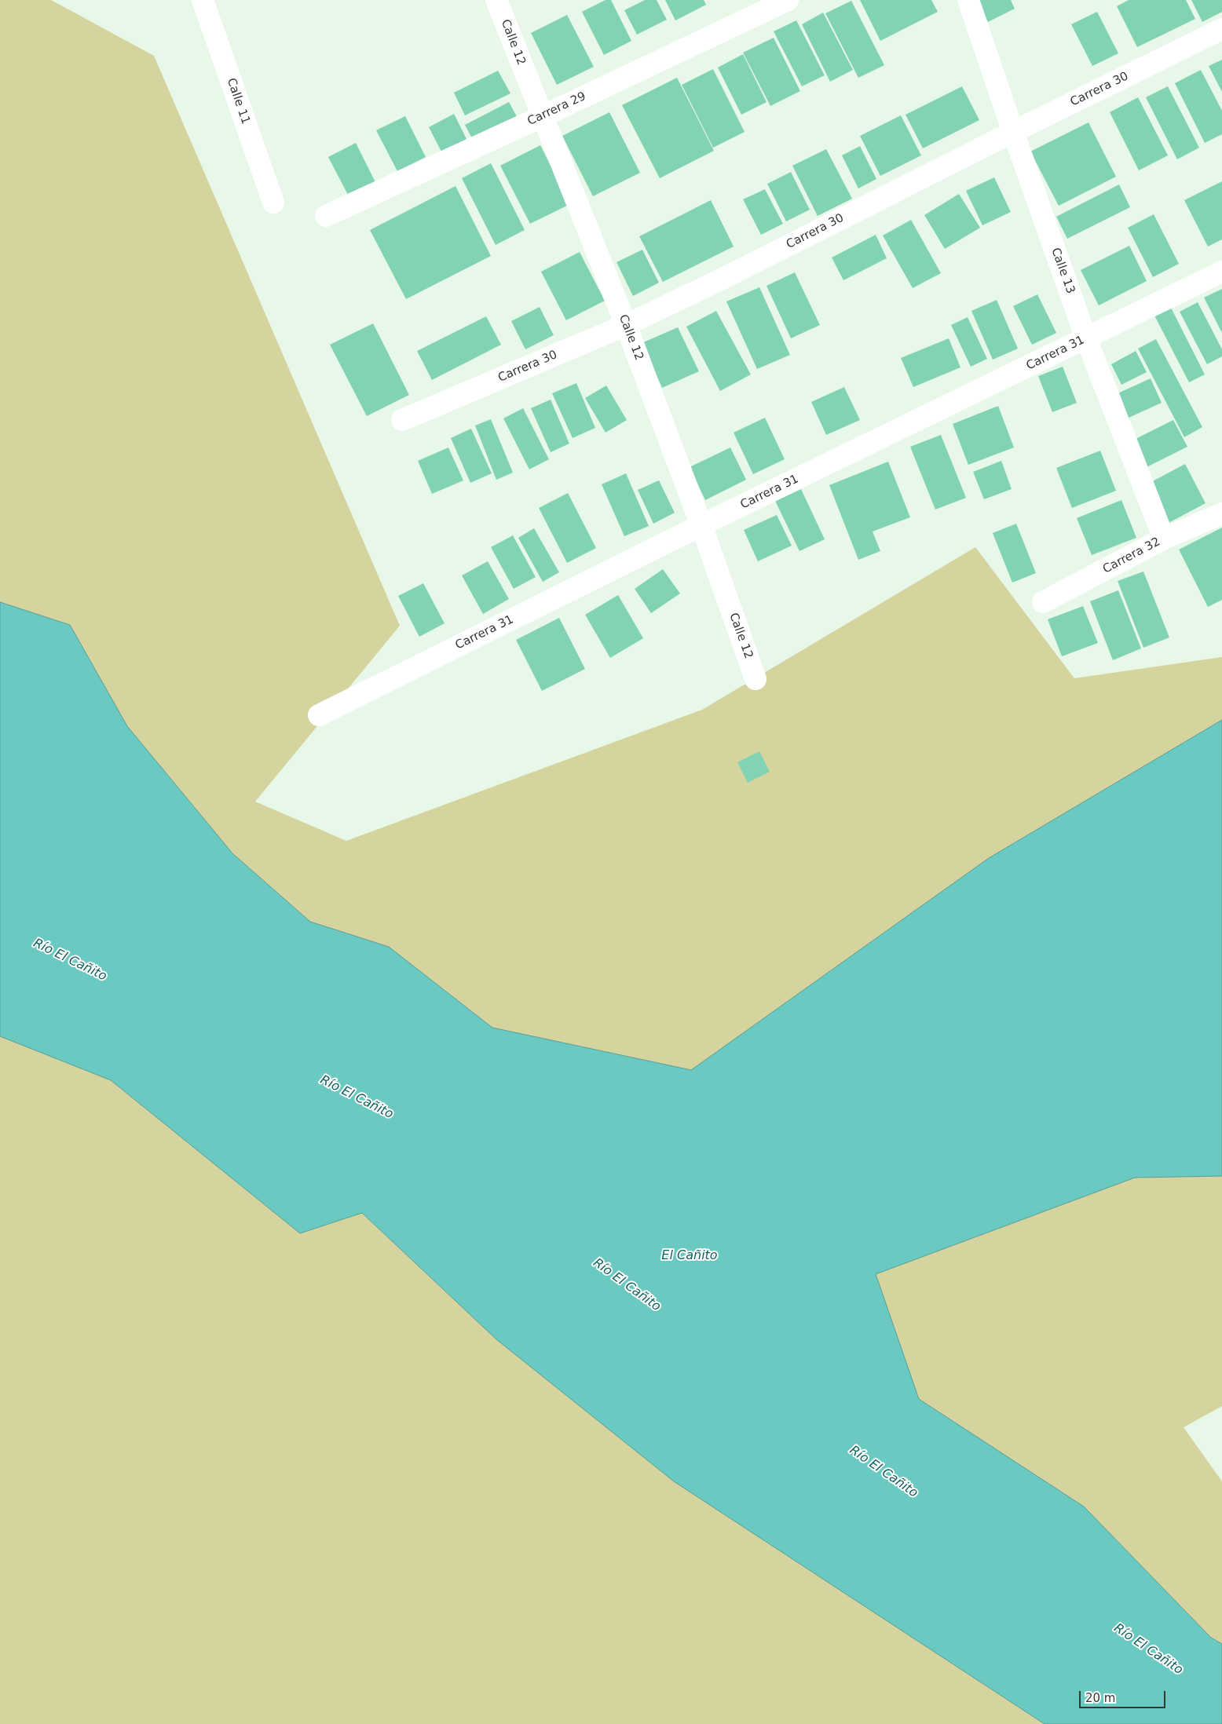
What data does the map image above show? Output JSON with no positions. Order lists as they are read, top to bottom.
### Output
{
  "streets": {
    "street": [
      "Calle 12",
      "Carrera 30",
      "Calle 11",
      "Carrera 29",
      "Calle 13",
      "Carrera 31",
      "Carrera 32"
    ]
  },
  "crossings": [
    ["Calle 12", "Carrera 30"],
    ["Calle 12", "Carrera 29"],
    ["Calle 12", "Carrera 31"],
    ["Carrera 30", "Calle 13"],
    ["Calle 13", "Carrera 31"],
    ["Calle 13", "Carrera 32"]
  ],
  "water": ["Río El Cañito", "El Cañito"],
  "scale_bar": "20 m"
}
